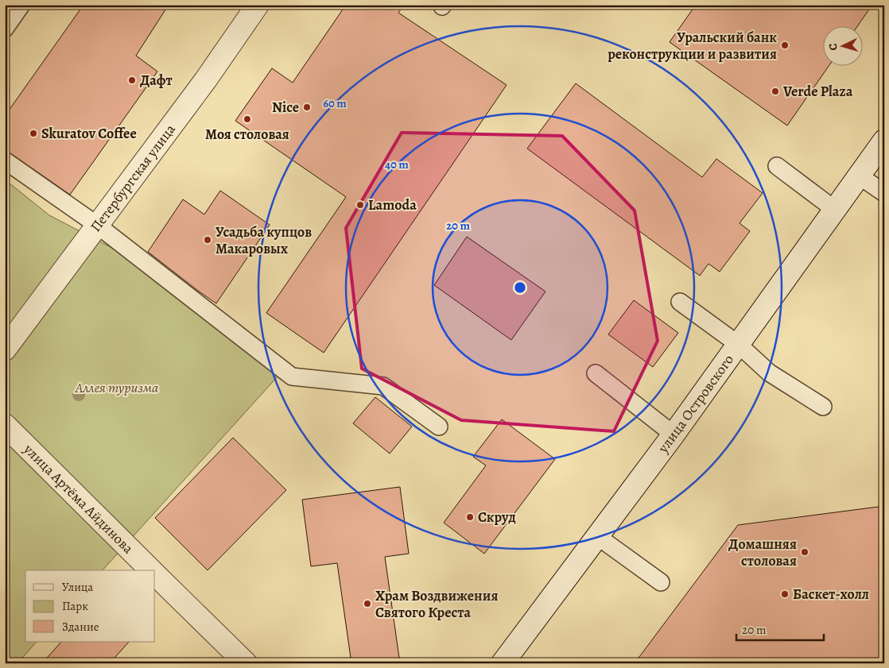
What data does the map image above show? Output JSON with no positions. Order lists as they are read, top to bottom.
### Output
{
  "streets": {
    "street": ["Петербургская улица", "улица Островского", "улица Артёма Айдинова"]
  },
  "parks": ["Аллея туризма"],
  "places": [
    "Уральский банк реконструкции и развития",
    "Дафт",
    "Verde Plaza",
    "Nice",
    "Моя столовая",
    "Skuratov Coffee",
    "Lamoda",
    "Усадьба купцов Макаровых",
    "Скруд",
    "Домашняя столовая",
    "Баскет-холл",
    "Храм Воздвижения Святого Креста"
  ],
  "legend": ["Улица", "Парк", "Здание"],
  "scale_bar": "20 m",
  "north": "left",
  "rings": ["60 m", "40 m", "20 m"]
}
